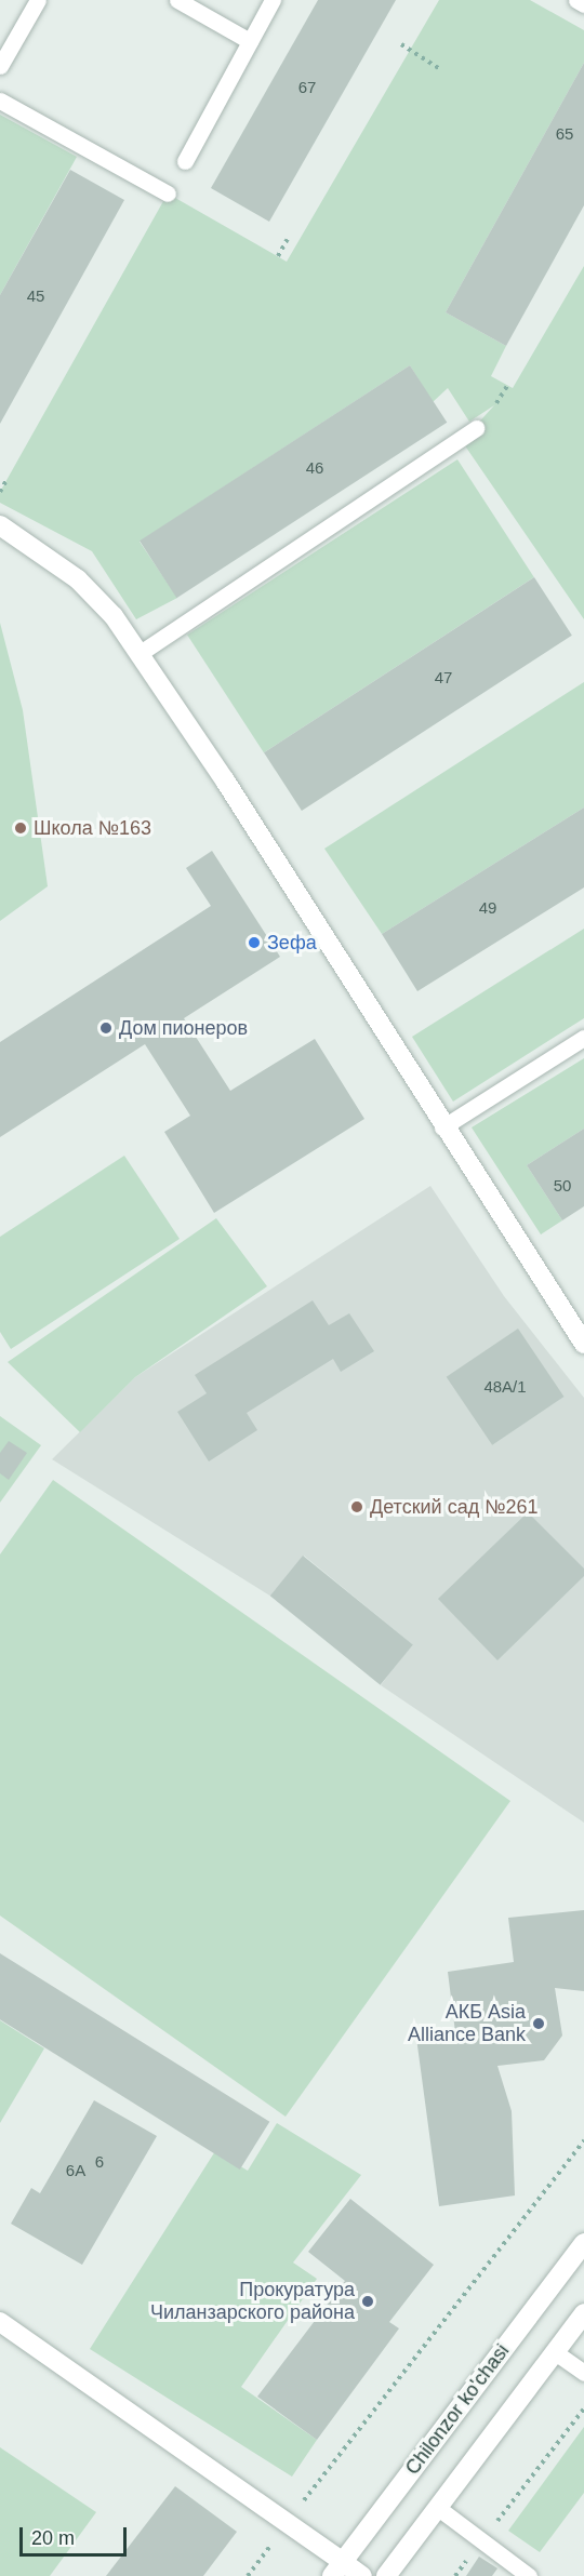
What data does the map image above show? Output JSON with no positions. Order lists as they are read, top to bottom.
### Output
{
  "streets": {
    "street": ["Chilonzor ko'chasi"]
  },
  "places": [
    "Школа №163",
    "Зефа",
    "Дом пионеров",
    "Детский сад №261",
    "АКБ Asia Alliance Bank",
    "Прокуратура Чиланзарского района"
  ],
  "house_numbers": [
    "67",
    "65",
    "45",
    "46",
    "47",
    "49",
    "50",
    "48A/1",
    "6",
    "6А"
  ],
  "scale_bar": "20 m"
}
